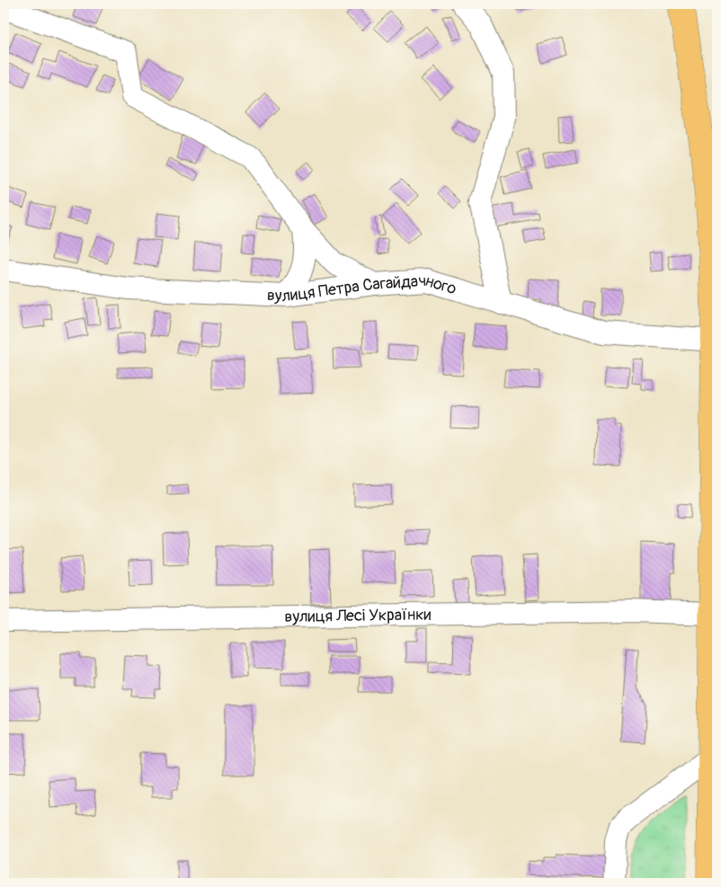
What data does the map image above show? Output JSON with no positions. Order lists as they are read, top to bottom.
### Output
{
  "streets": {
    "street": ["вулиця Петра Сагайдачного", "вулиця Лесі Українки"]
  }
}
